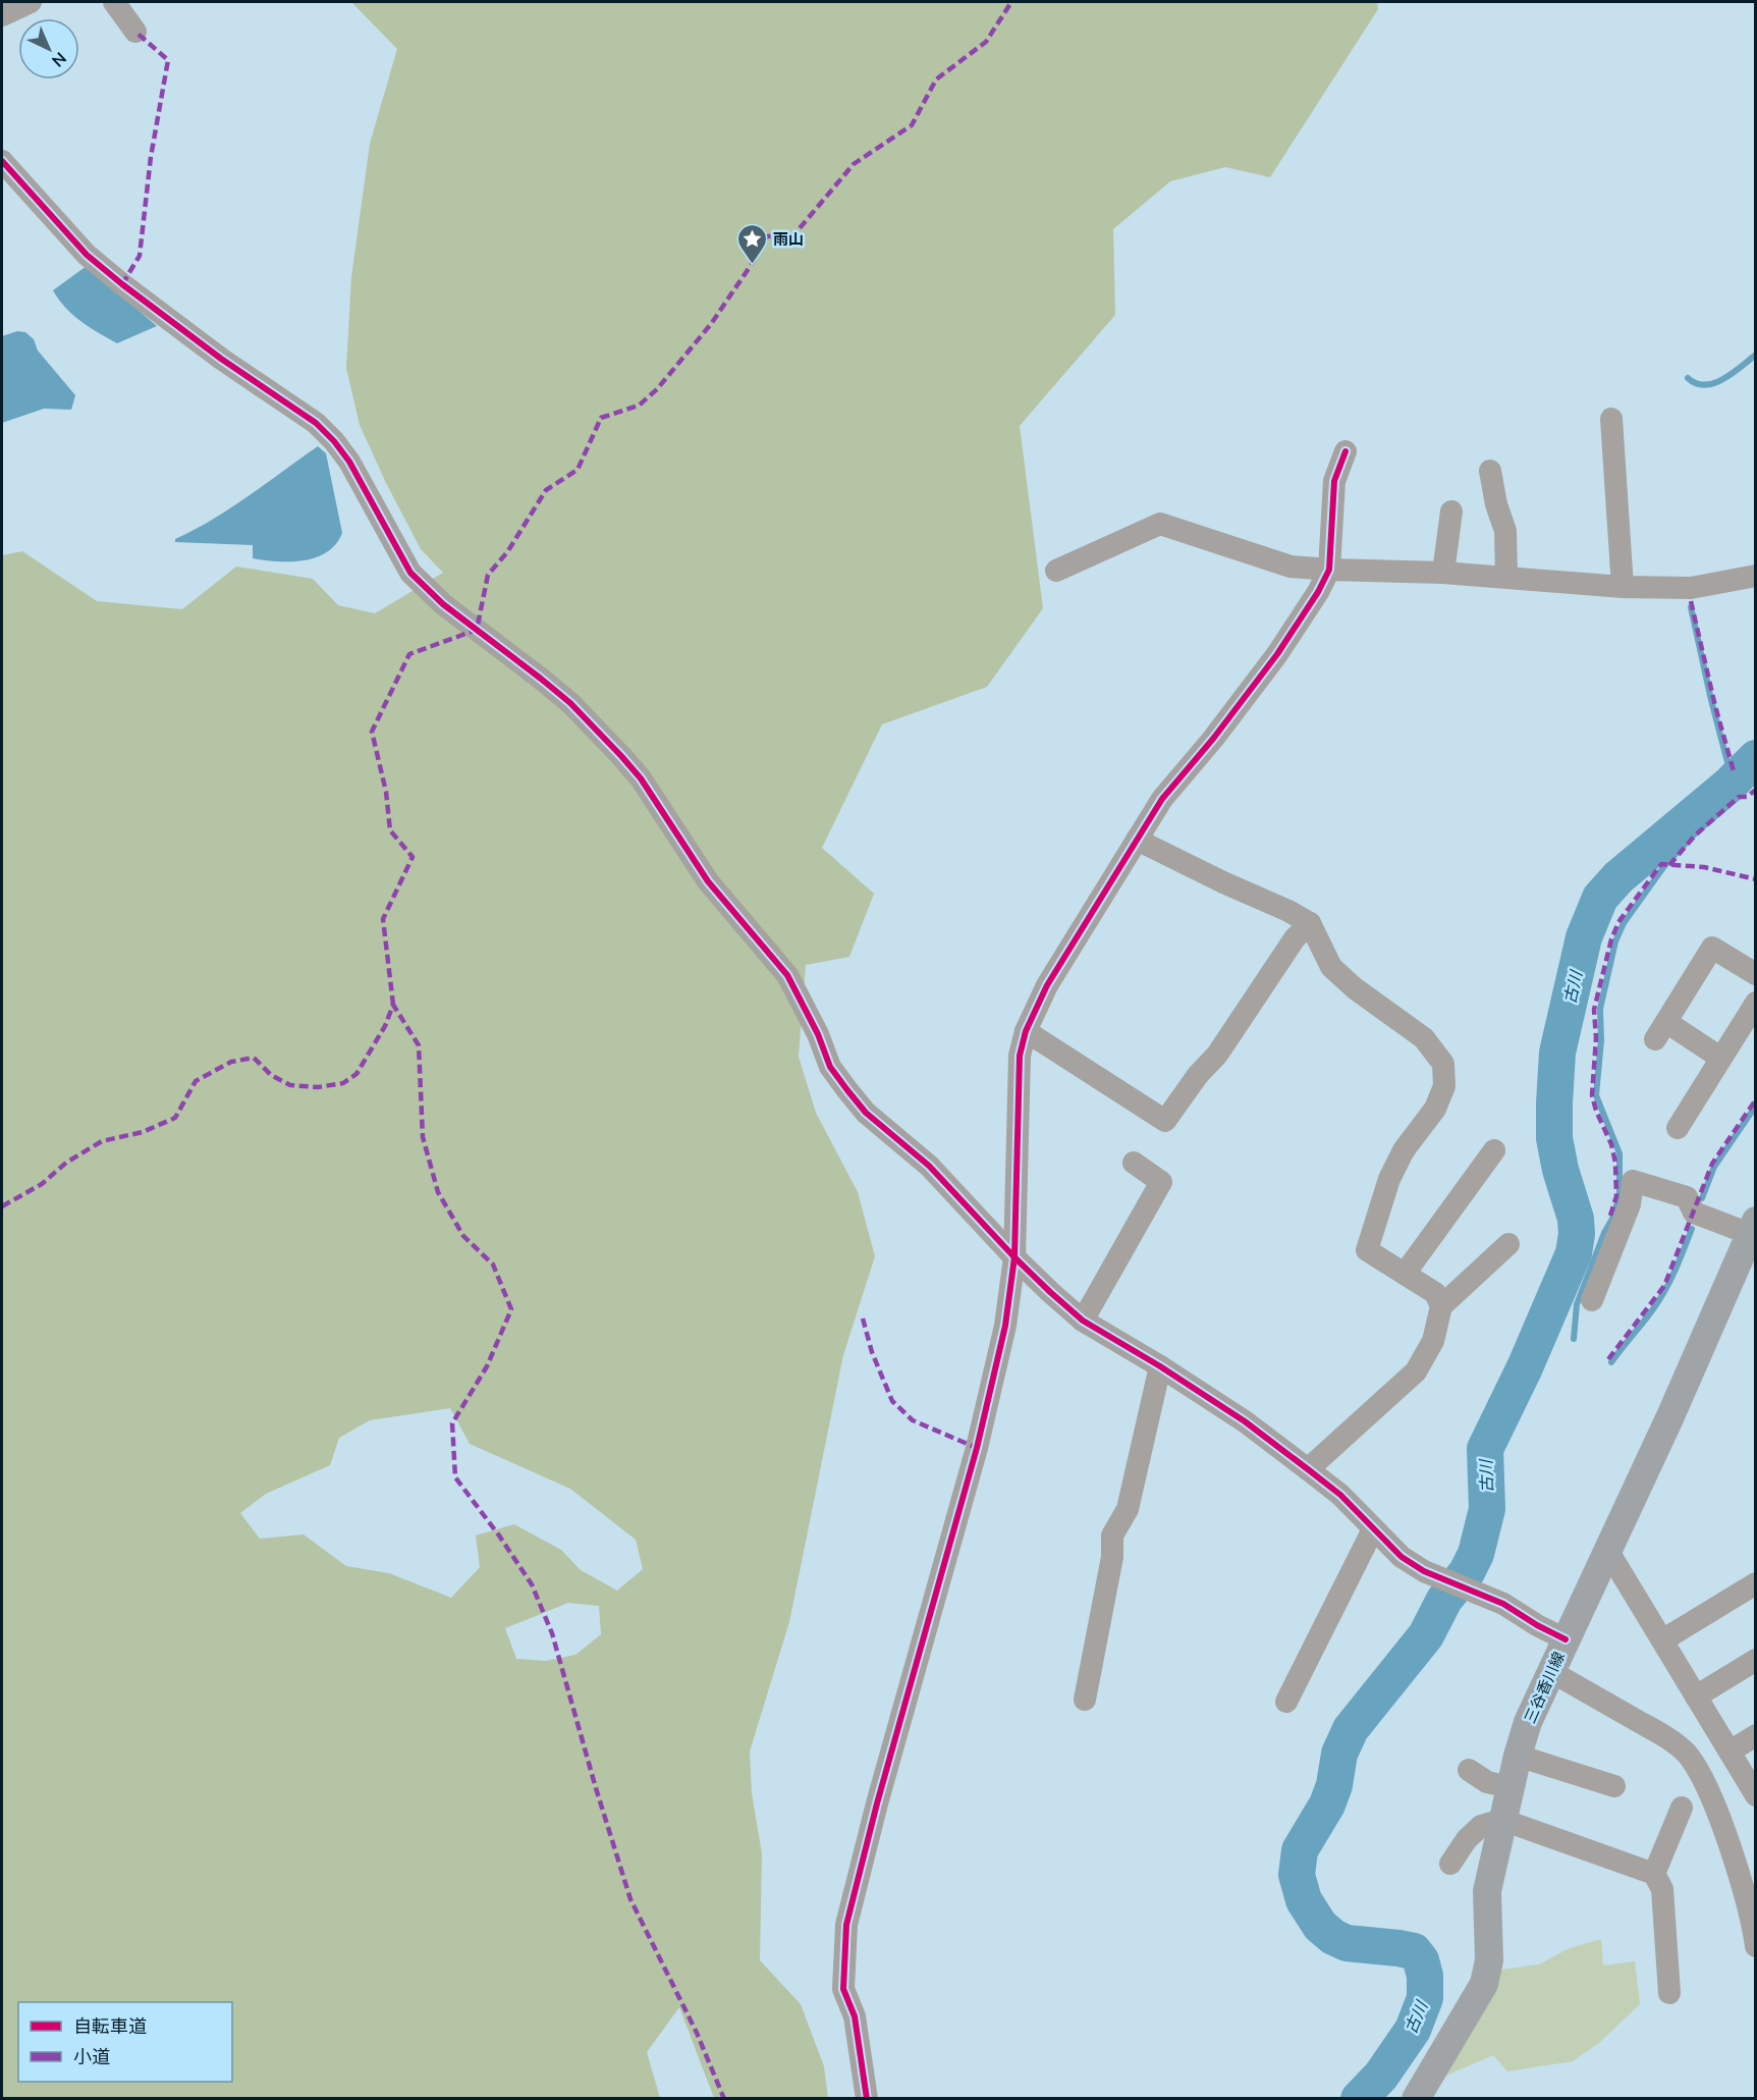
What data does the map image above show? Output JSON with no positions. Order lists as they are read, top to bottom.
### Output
{
  "streets": {
    "main road": ["三谷香川線"]
  },
  "water": ["古川"],
  "places": {
    "place": ["雨山"]
  },
  "legend": ["自転車道", "小道"],
  "north": "bottom right"
}
